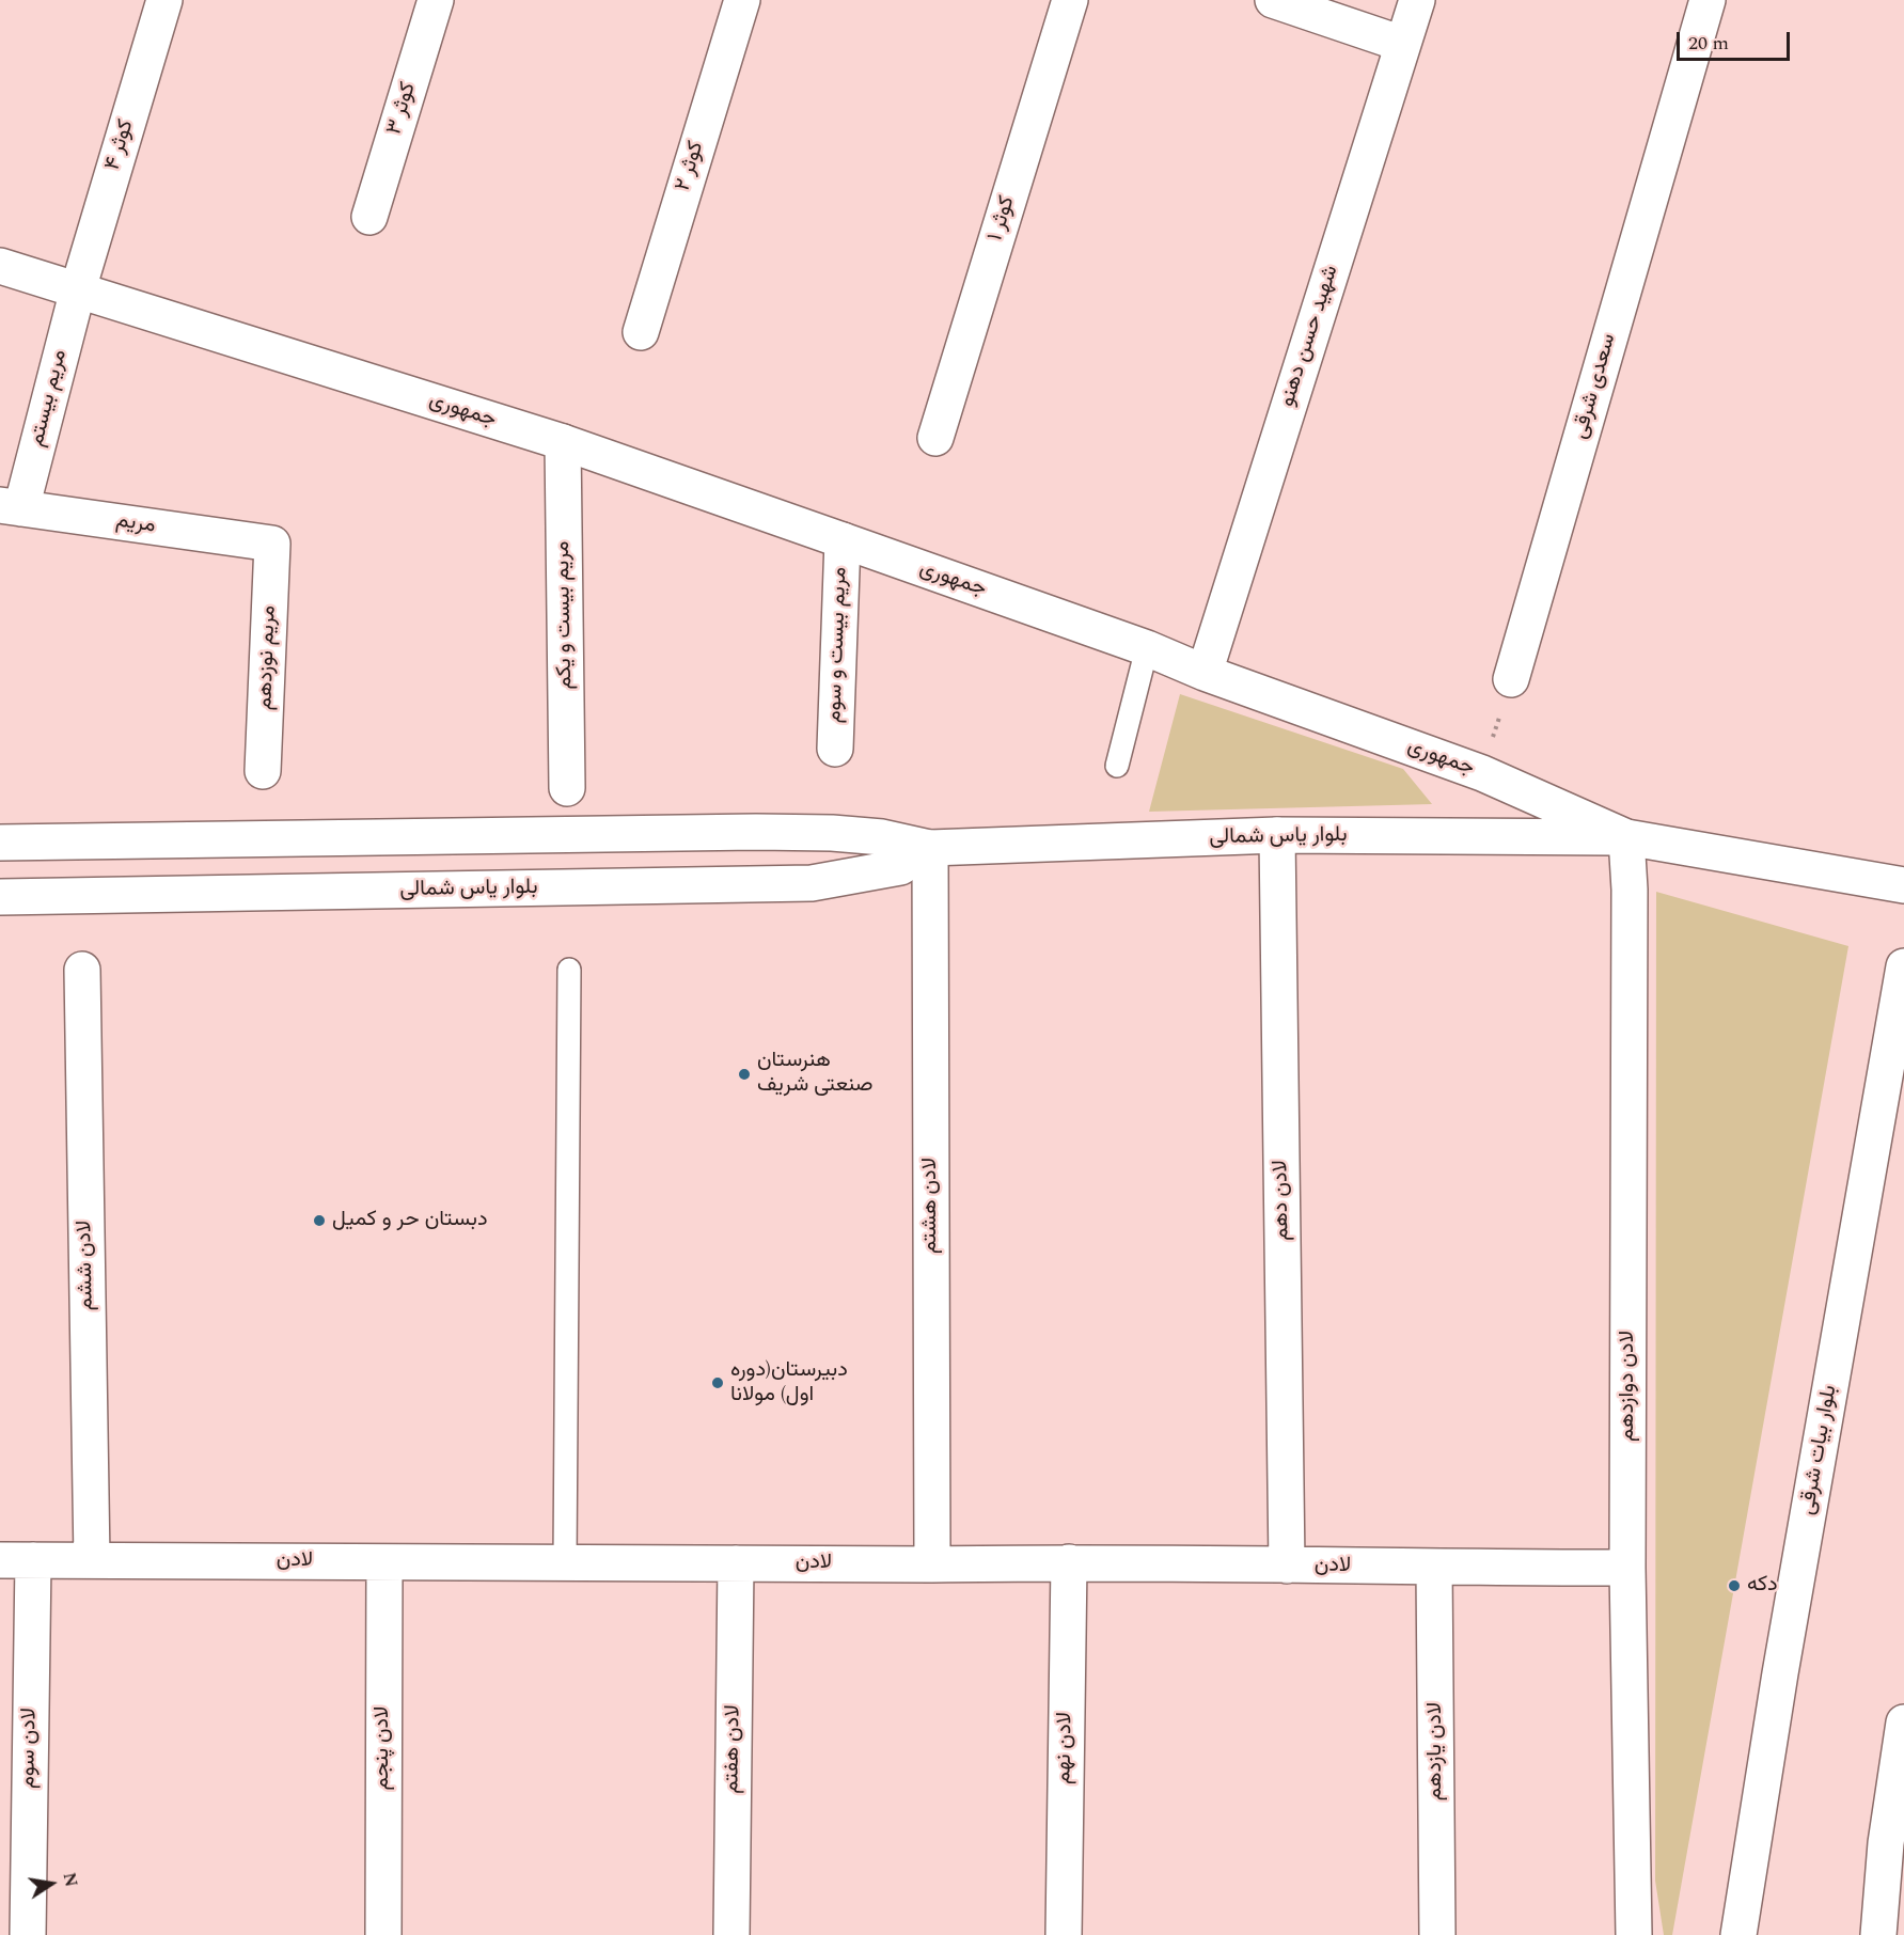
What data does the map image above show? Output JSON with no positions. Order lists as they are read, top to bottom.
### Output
{
  "streets": {
    "street": [
      "کوثر ۳",
      "کوثر ۴",
      "کوثر ۲",
      "کوثر ۱",
      "شهید حسن دهنو",
      "سعدی شرقی",
      "مریم بیستم",
      "جمهوری",
      "مریم",
      "مریم بیست و یکم",
      "مریم بیست و سوم",
      "مریم نوزدهم",
      "بلوار یاس شمالی",
      "لادن دهم",
      "لادن هشتم",
      "لادن ششم",
      "لادن دوازدهم",
      "بلوار بیات شرقی",
      "لادن",
      "لادن سوم",
      "لادن پنجم",
      "لادن نهم",
      "لادن هفتم",
      "لادن یازدهم"
    ]
  },
  "crossings": [
    ["کوثر ۴", "مریم بیستم"],
    ["کوثر ۴", "جمهوری"],
    ["شهید حسن دهنو", "جمهوری"],
    ["مریم بیستم", "جمهوری"],
    ["مریم بیستم", "مریم"],
    ["جمهوری", "مریم بیست و یکم"],
    ["جمهوری", "مریم بیست و سوم"],
    ["جمهوری", "بلوار یاس شمالی"],
    ["جمهوری", "لادن دوازدهم"],
    ["مریم", "مریم نوزدهم"],
    ["بلوار یاس شمالی", "لادن دهم"],
    ["بلوار یاس شمالی", "لادن هشتم"],
    ["بلوار یاس شمالی", "لادن دوازدهم"],
    ["لادن دهم", "لادن"],
    ["لادن هشتم", "لادن"],
    ["لادن ششم", "لادن"],
    ["لادن دوازدهم", "لادن"],
    ["لادن", "لادن سوم"],
    ["لادن", "لادن پنجم"],
    ["لادن", "لادن نهم"],
    ["لادن", "لادن هفتم"],
    ["لادن", "لادن یازدهم"]
  ],
  "places": [
    "هنرستان صنعتی شریف",
    "دبستان حر و کمیل",
    "دبیرستان(دوره اول) مولانا",
    "دکه"
  ],
  "scale_bar": "20 m",
  "north": "right"
}
